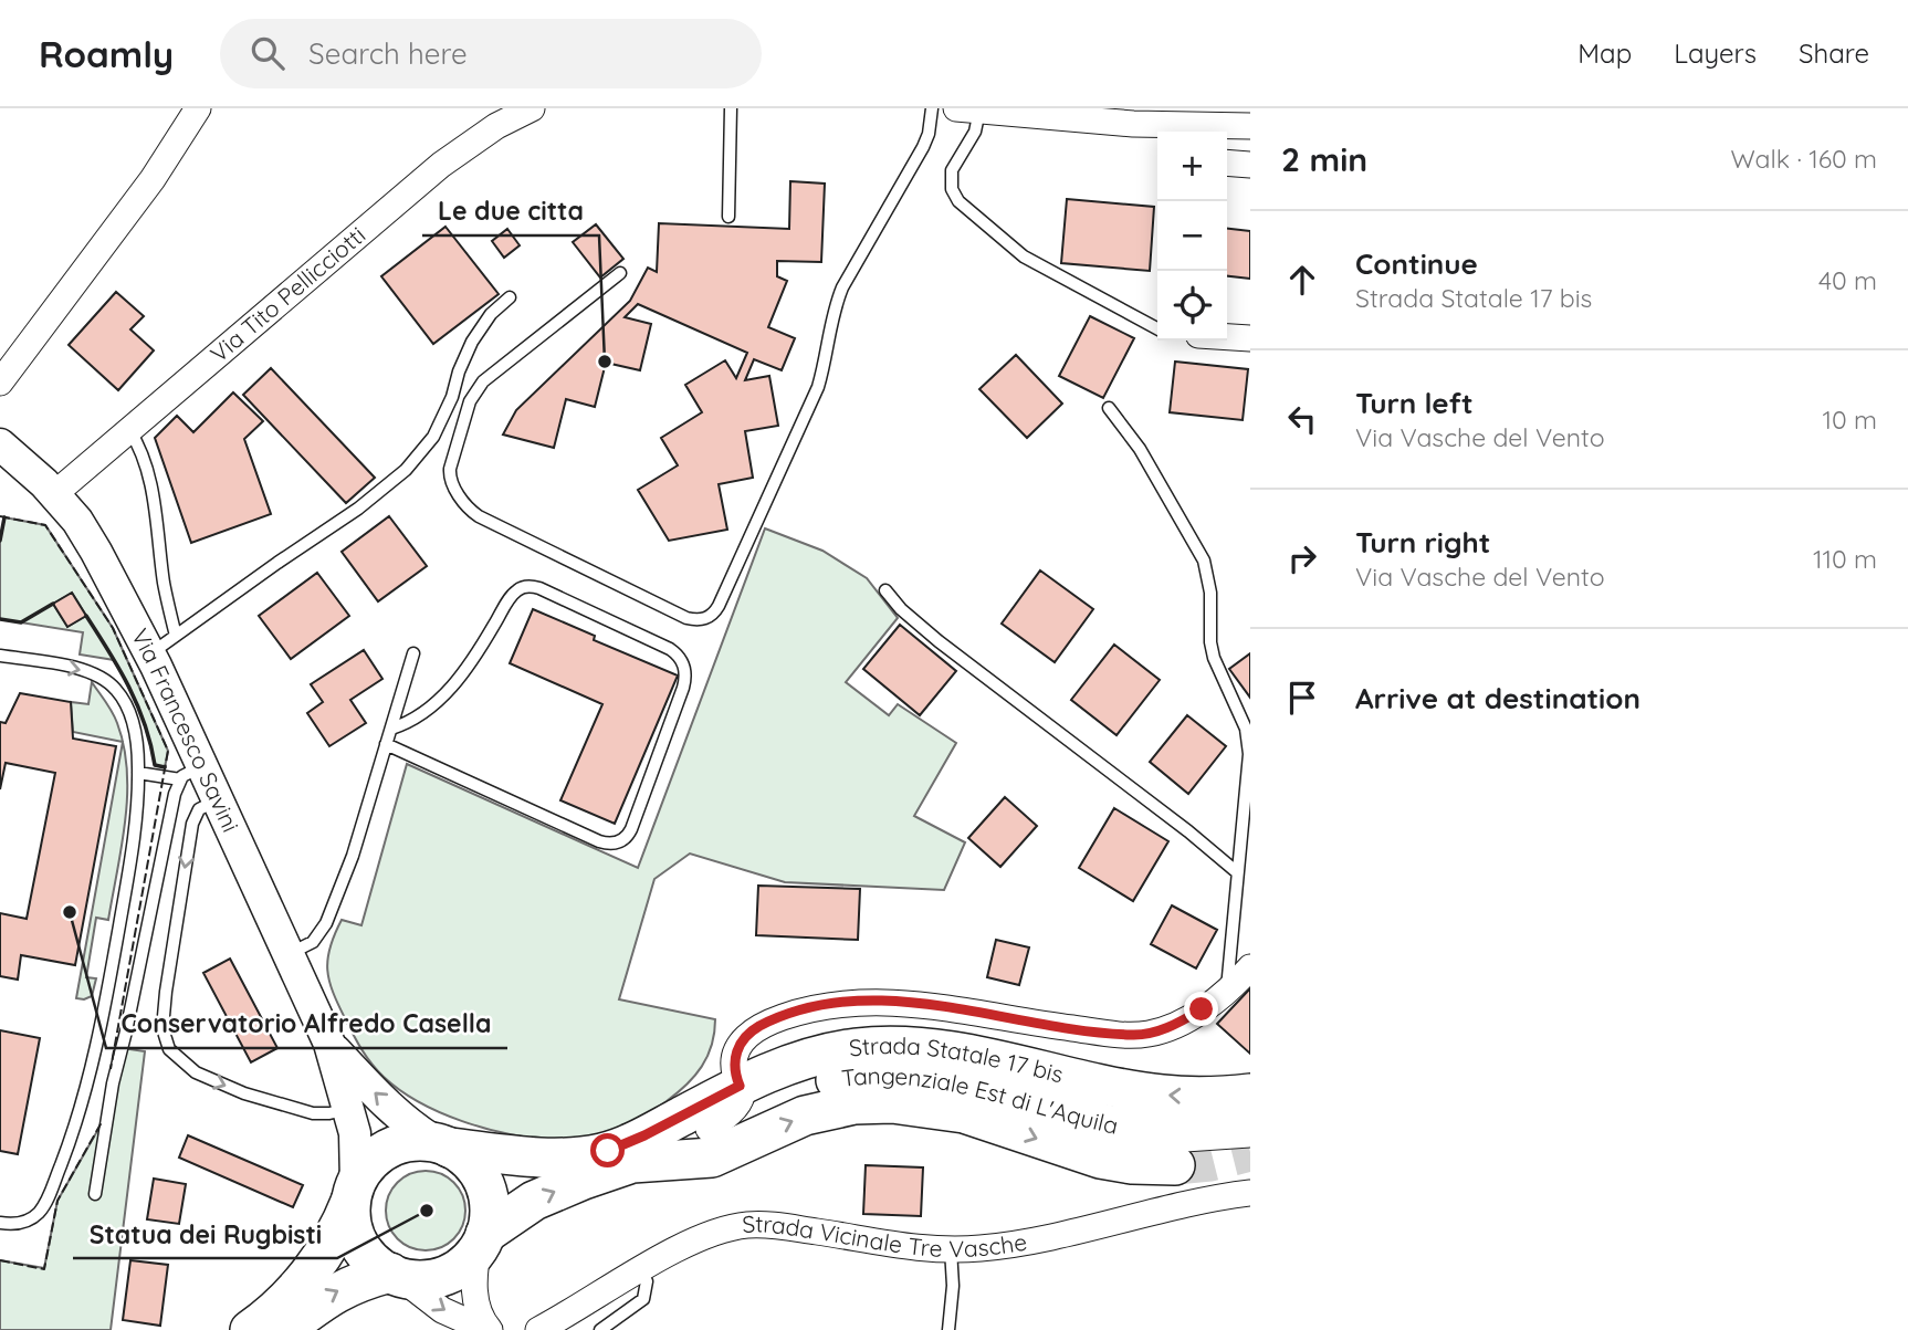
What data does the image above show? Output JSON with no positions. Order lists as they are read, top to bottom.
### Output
{
  "streets": {
    "highway": ["Tangenziale Est di L'Aquila"],
    "main road": ["Strada Statale 17 bis"],
    "street": ["Via Tito Pellicciotti", "Via Francesco Savini", "Strada Vicinale Tre Vasche"]
  },
  "crossings": [
    ["Via Tito Pellicciotti", "Via Francesco Savini"],
    ["Via Francesco Savini", "Strada Statale 17 bis"],
    ["Strada Statale 17 bis", "Tangenziale Est di L'Aquila"]
  ],
  "places": ["Le due citta", "Conservatorio Alfredo Casella", "Statua dei Rugbisti"],
  "page": {
    "header": "Roamly",
    "search": "Search here",
    "nav": ["Map", "Layers", "Share"],
    "heading": ["2 min", "Walk · 160 m"],
    "map_buttons": ["+", "−"],
    "list": [
      ["Continue", "Strada Statale 17 bis", "40 m"],
      ["Turn left", "Via Vasche del Vento", "10 m"],
      ["Turn right", "Via Vasche del Vento", "110 m"],
      "Arrive at destination"
    ]
  }
}
